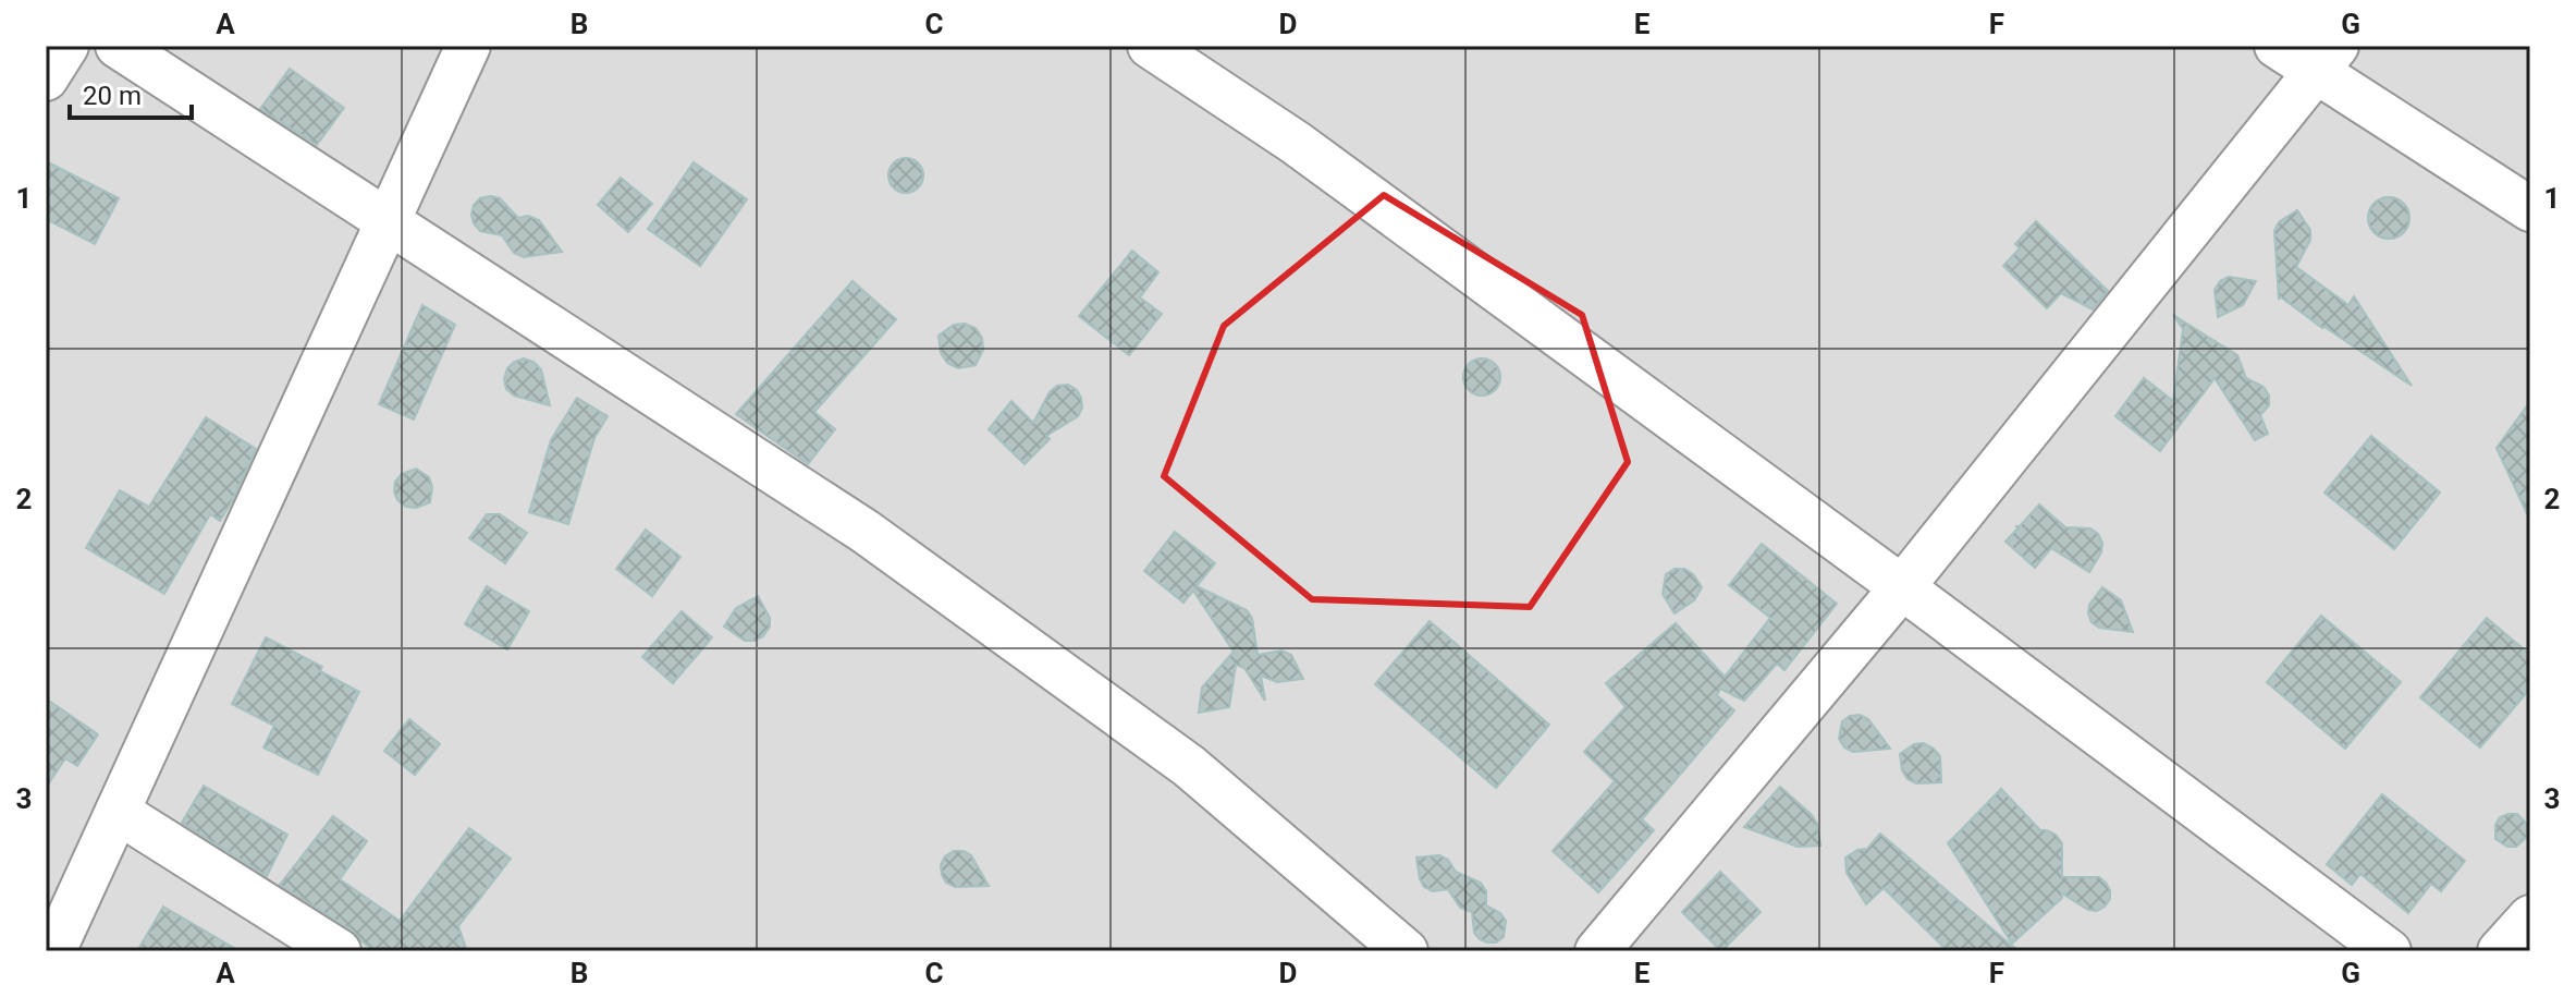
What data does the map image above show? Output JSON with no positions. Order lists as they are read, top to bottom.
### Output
{
  "scale_bar": "20 m",
  "grid": {
    "columns": [
      "A",
      "B",
      "C",
      "D",
      "E",
      "F",
      "G"
    ],
    "rows": ["1", "2", "3"]
  }
}
